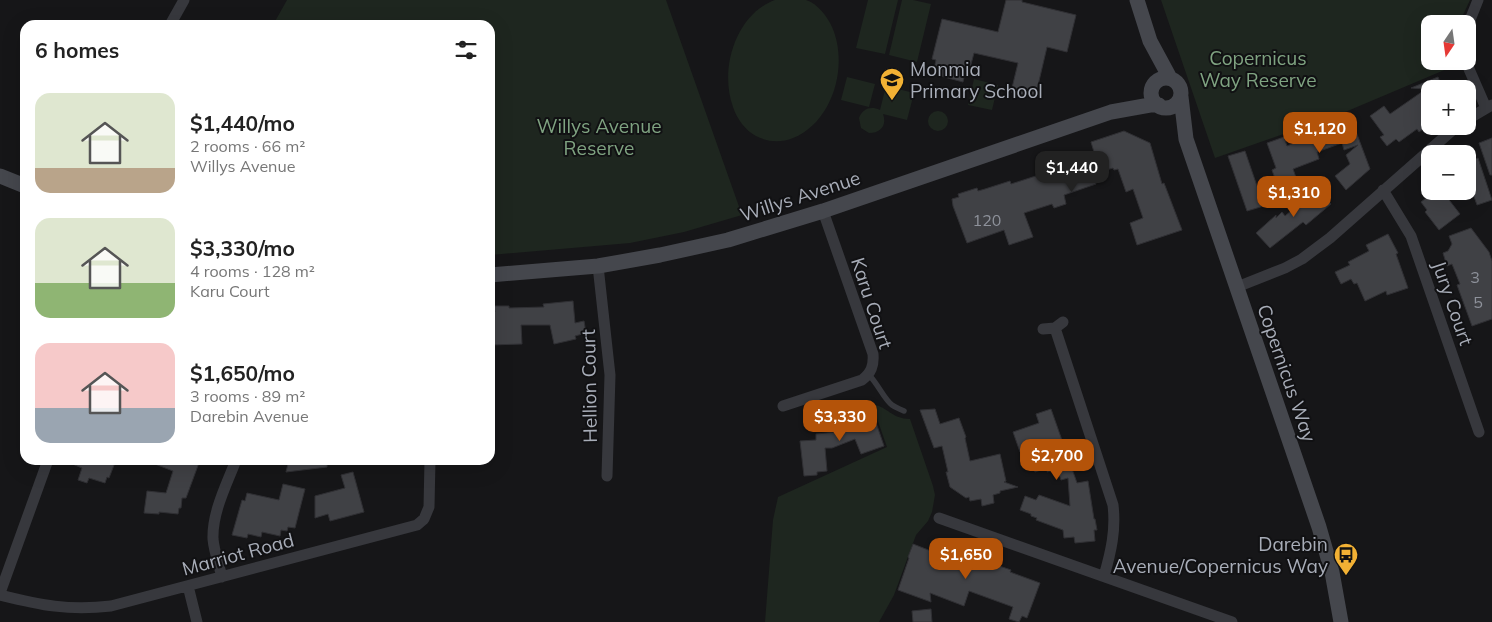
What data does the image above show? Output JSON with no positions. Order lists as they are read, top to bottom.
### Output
{
  "streets": {
    "street": [
      "Willys Avenue",
      "Karu Court",
      "Jury Court",
      "Copernicus Way",
      "Hellion Court",
      "Marriot Road"
    ]
  },
  "crossings": [
    ["Willys Avenue", "Karu Court"],
    ["Willys Avenue", "Copernicus Way"],
    ["Willys Avenue", "Hellion Court"]
  ],
  "parks": ["Copernicus Way Reserve", "Willys Avenue Reserve"],
  "places": {
    "school or university": ["Monmia Primary School"],
    "bus stop": ["Darebin Avenue/Copernicus Way"]
  },
  "house_numbers": ["120", "3", "5"],
  "north": "bottom",
  "page": {
    "map_buttons": ["+", "−"],
    "heading": "6 homes",
    "list": [
      {
        "name": "$1,440/mo",
        "note": "2 rooms · 66 m² · Willys Avenue"
      },
      {
        "name": "$3,330/mo",
        "note": "4 rooms · 128 m² · Karu Court"
      },
      {
        "name": "$1,650/mo",
        "note": "3 rooms · 89 m² · Darebin Avenue"
      }
    ],
    "price": [
      "$1,120",
      "$1,440",
      "$1,310",
      "$3,330",
      "$2,700",
      "$1,650"
    ]
  }
}
